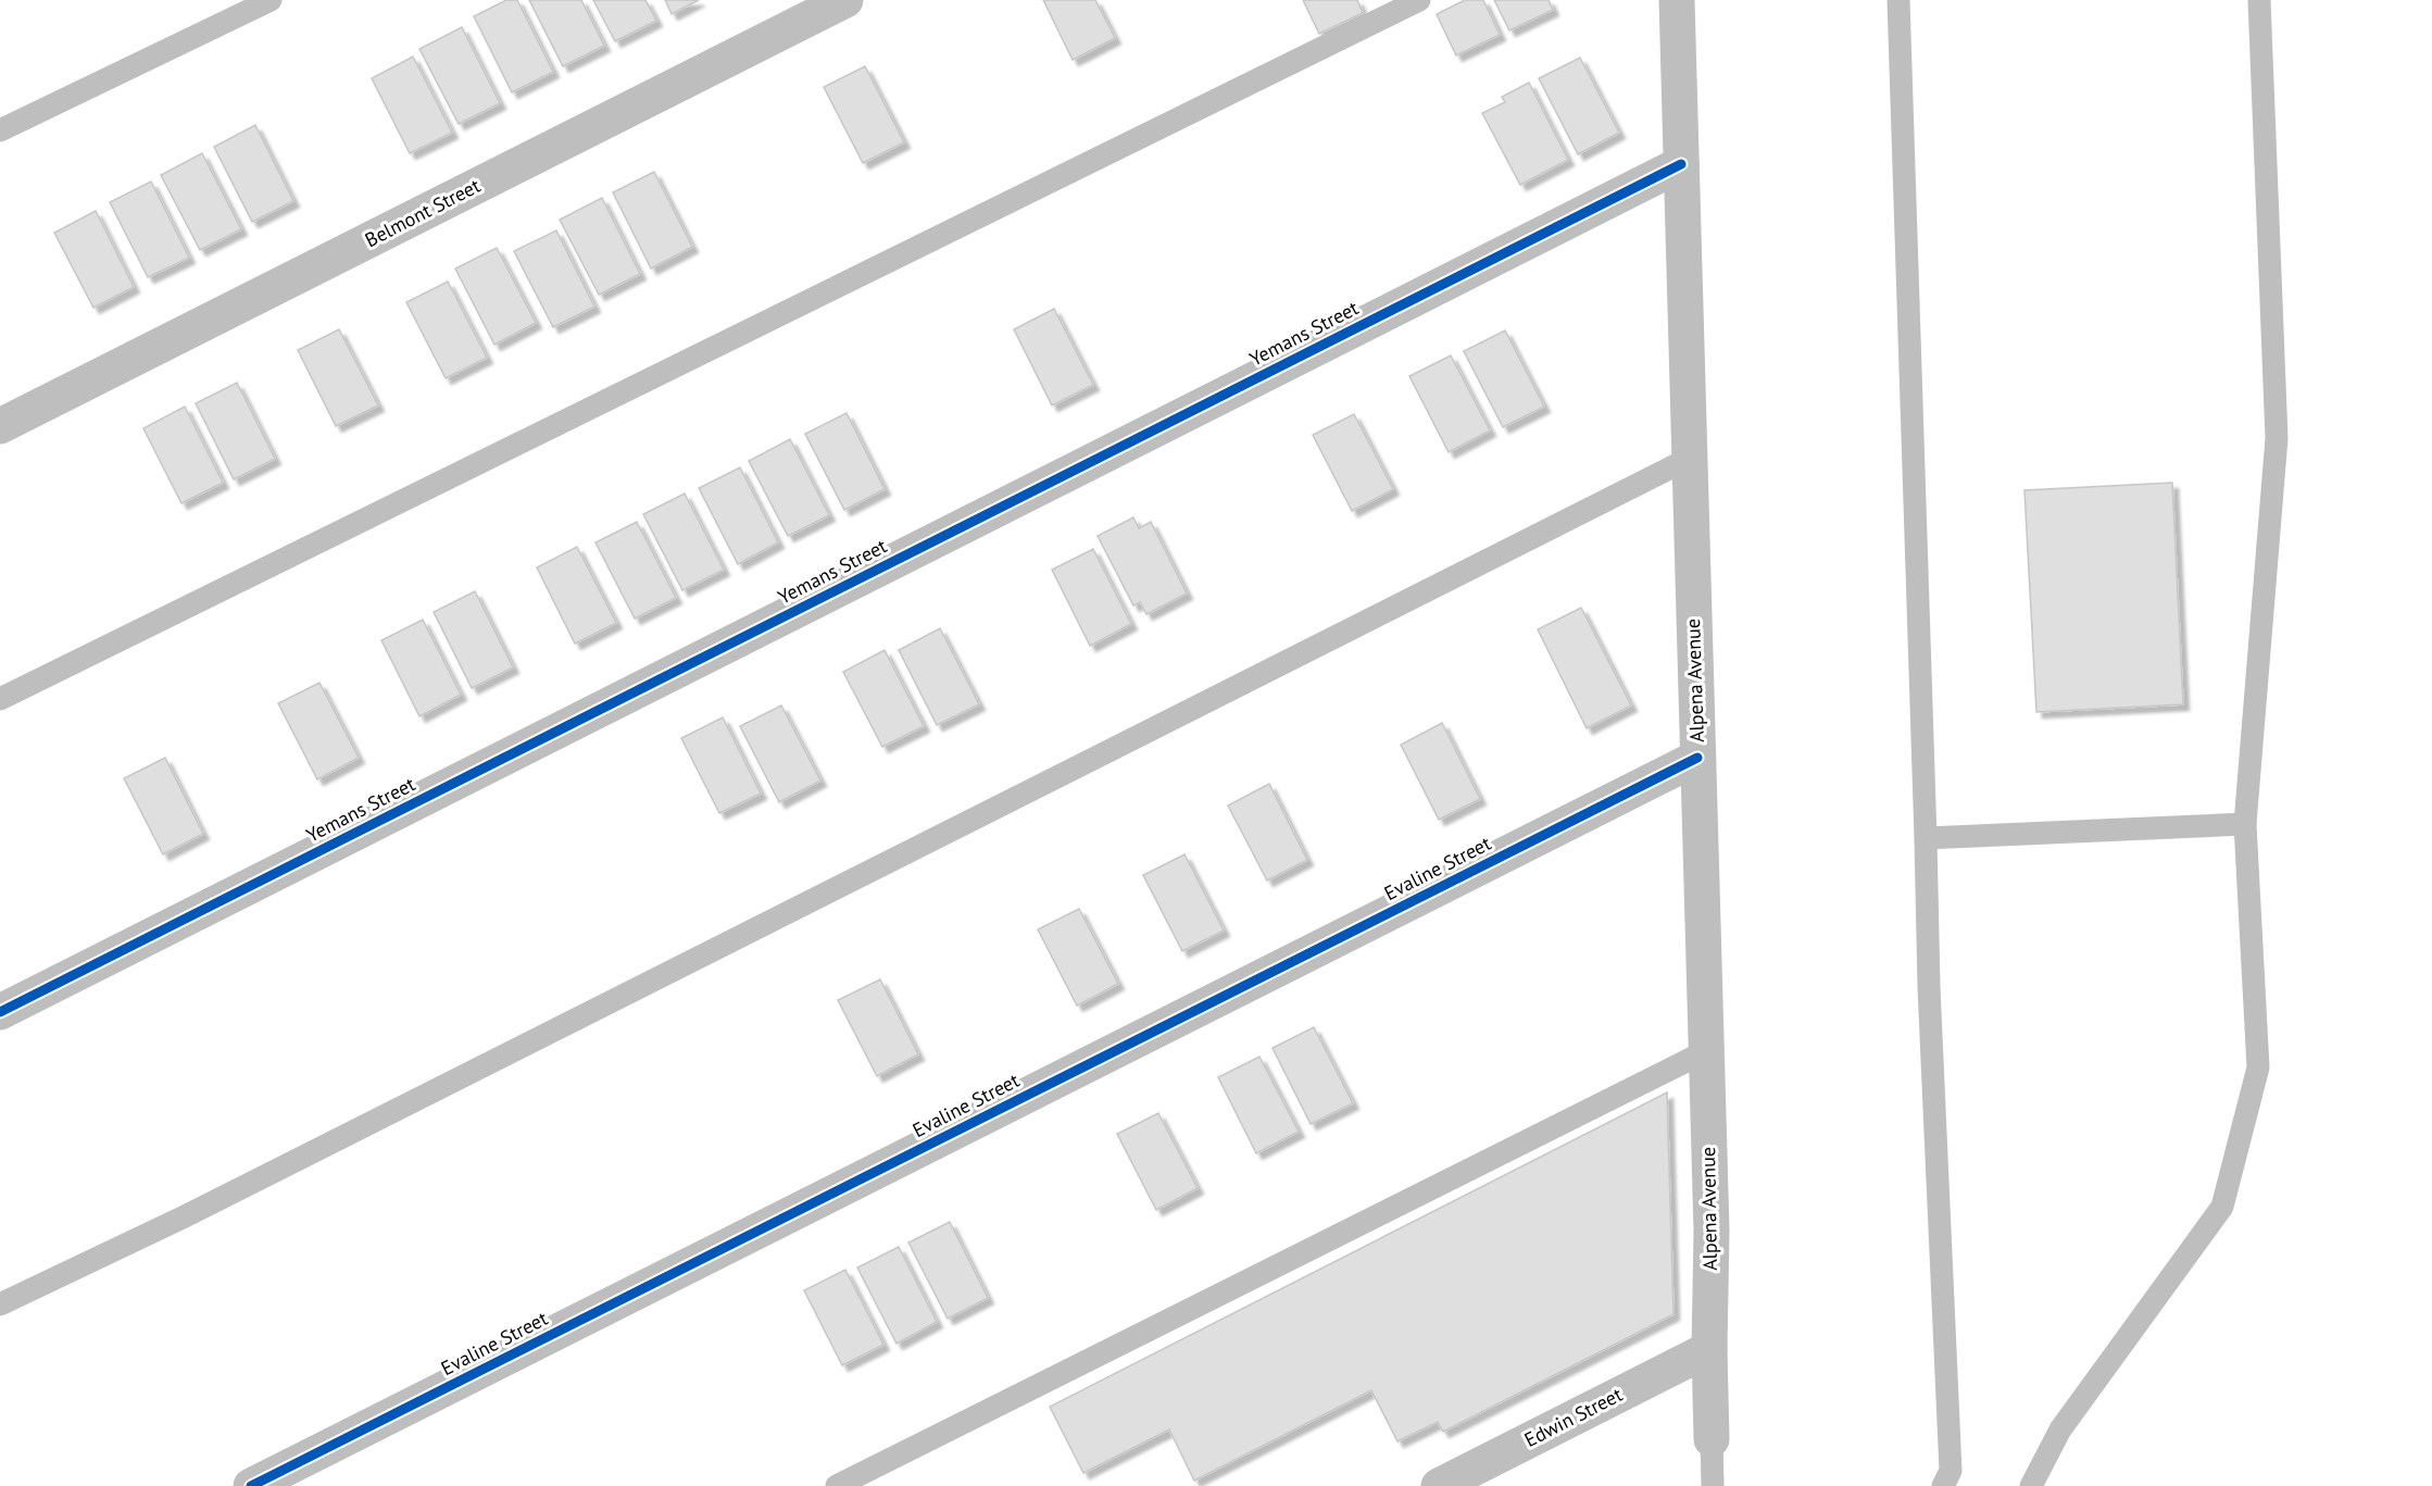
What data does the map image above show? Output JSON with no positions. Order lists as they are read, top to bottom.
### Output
{
  "streets": {
    "street": [
      "Belmont Street",
      "Yemans Street",
      "Alpena Avenue",
      "Evaline Street",
      "Edwin Street"
    ]
  },
  "crossings": [
    ["Yemans Street", "Alpena Avenue"],
    ["Alpena Avenue", "Evaline Street"],
    ["Alpena Avenue", "Edwin Street"]
  ]
}
